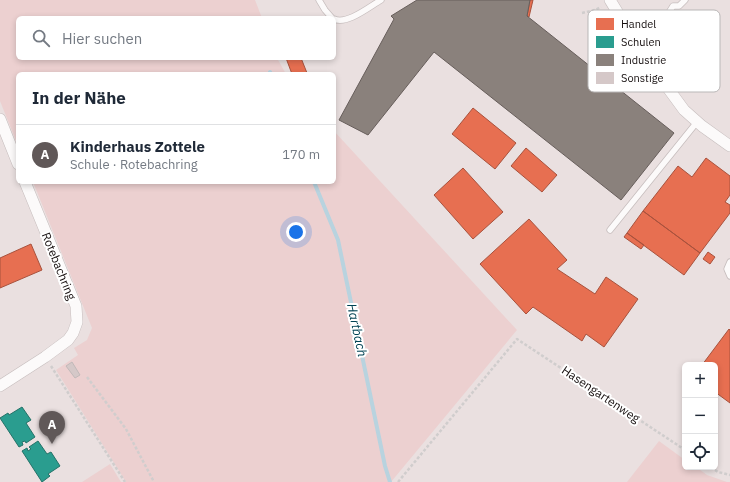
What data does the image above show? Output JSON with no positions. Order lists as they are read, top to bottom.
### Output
{
  "streets": {
    "street": ["Rotebachring"],
    "path": ["Hasengartenweg"]
  },
  "water": ["Hartbach"],
  "legend": [
    "Handel",
    "Schulen",
    "Industrie",
    "Sonstige"
  ],
  "page": {
    "search": "Hier suchen",
    "heading": "In der Nähe",
    "list": [
      {
        "mark": "A",
        "name": "Kinderhaus Zottele",
        "note": "Schule · Rotebachring",
        "value": "170 m"
      }
    ],
    "map_buttons": ["+", "−"],
    "pins": "A"
  }
}
